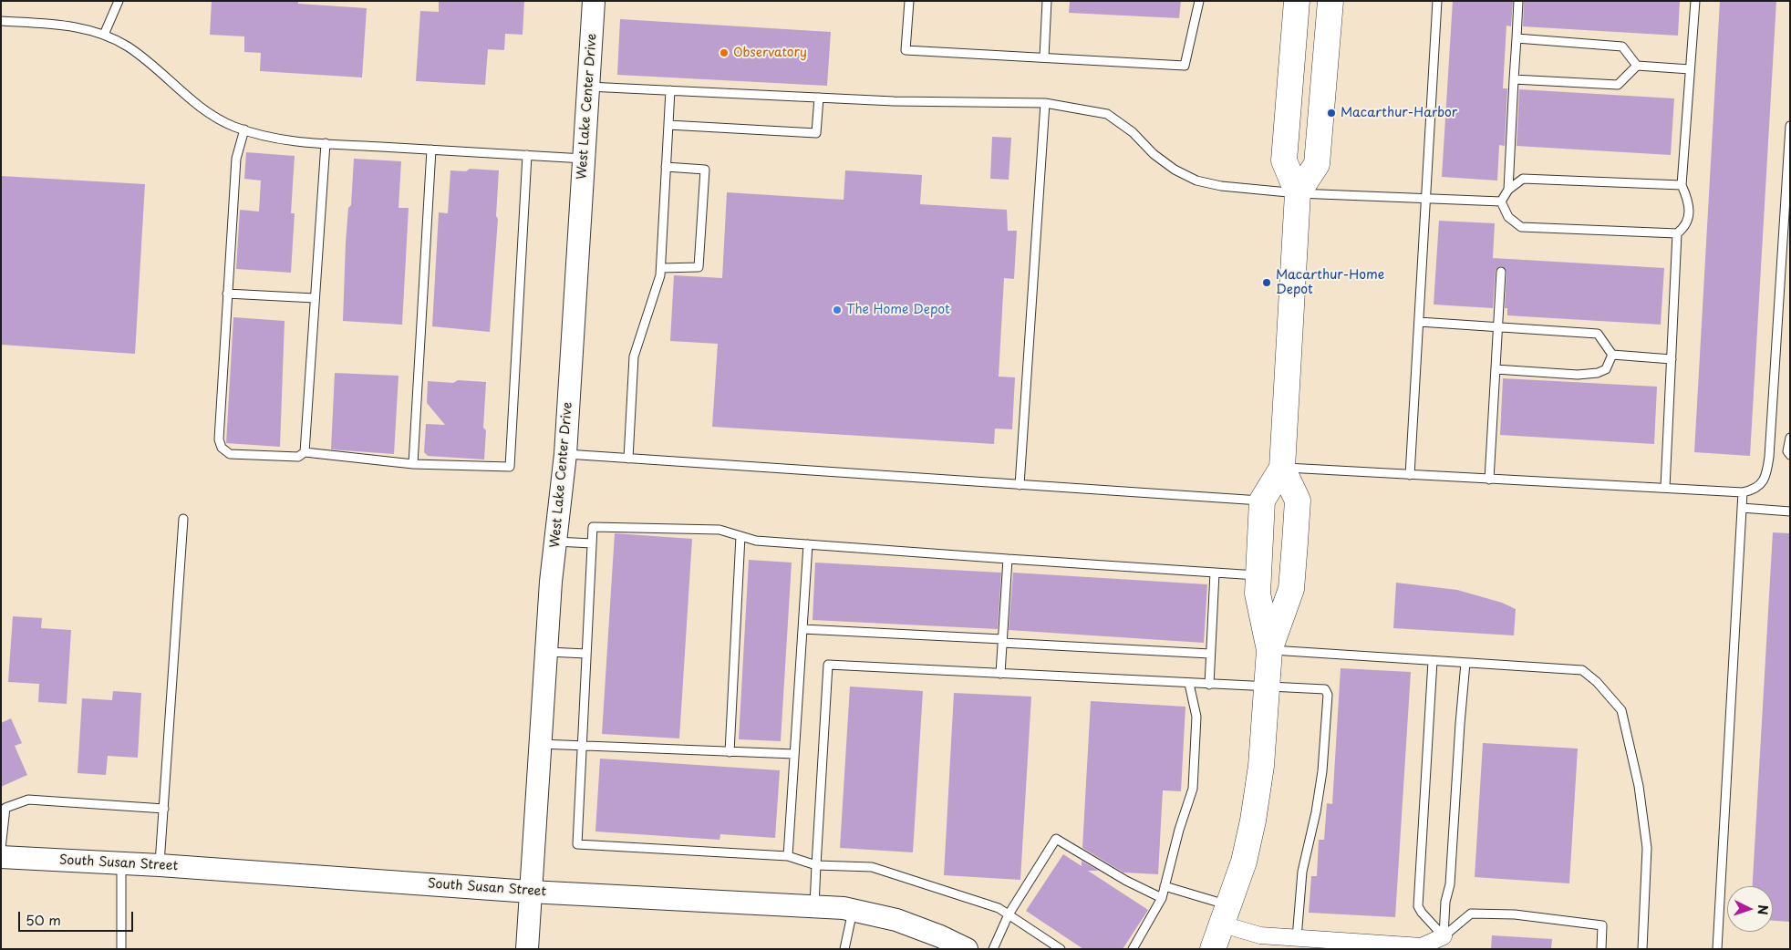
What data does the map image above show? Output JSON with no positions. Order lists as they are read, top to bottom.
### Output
{
  "streets": {
    "street": ["West Lake Center Drive", "South Susan Street"]
  },
  "crossings": [
    ["West Lake Center Drive", "South Susan Street"]
  ],
  "places": [
    "Observatory",
    "Macarthur-Harbor",
    "Macarthur-Home Depot",
    "The Home Depot"
  ],
  "scale_bar": "50 m",
  "north": "right"
}
